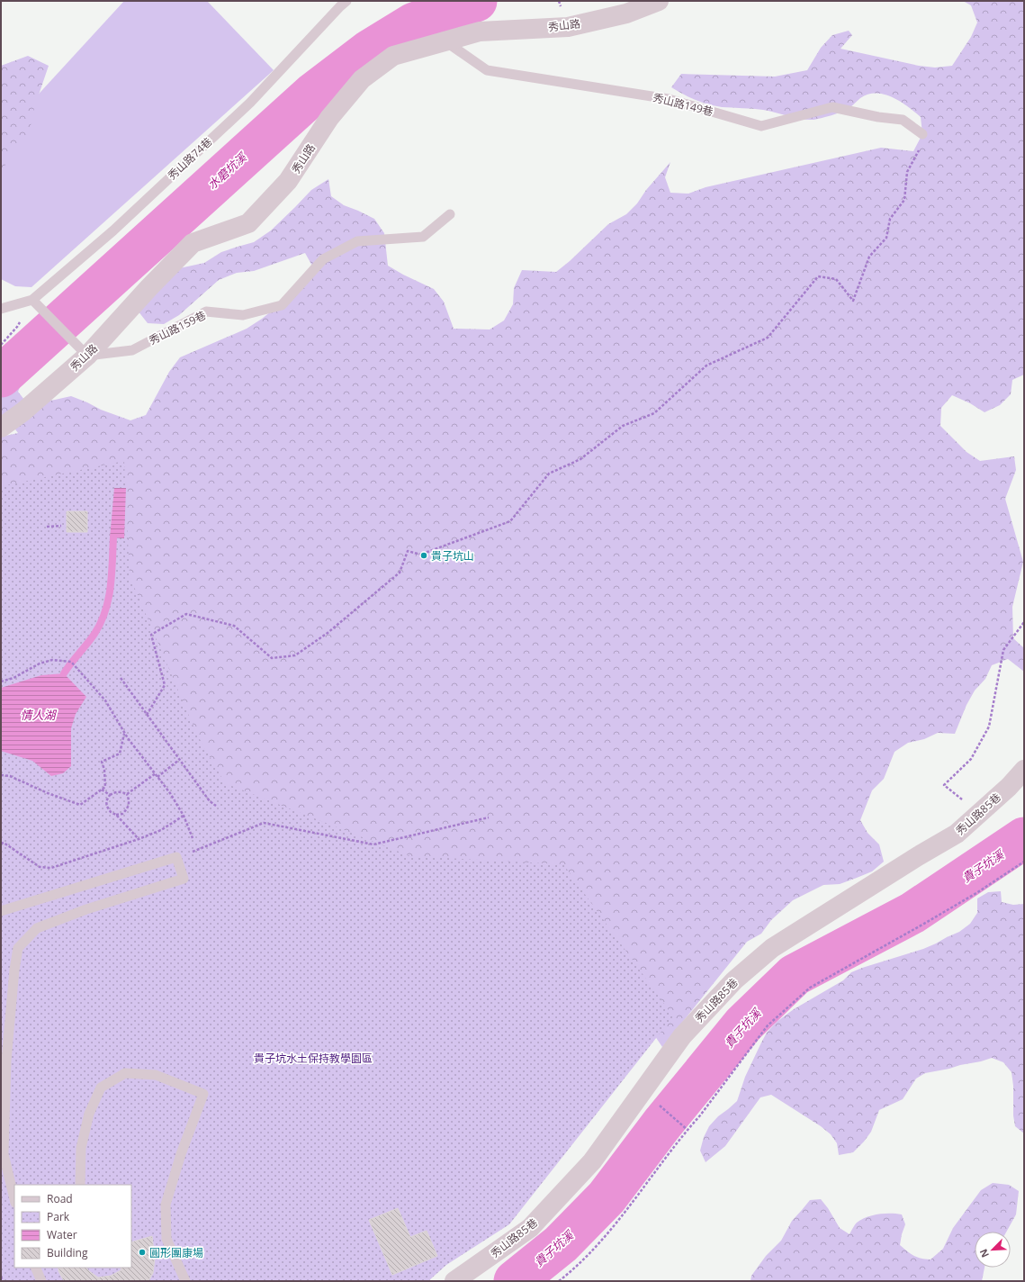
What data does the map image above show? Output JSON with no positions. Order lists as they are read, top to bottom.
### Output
{
  "streets": {
    "street": ["秀山路", "秀山路85巷"],
    "lane": ["秀山路149巷", "秀山路74巷", "秀山路159巷"]
  },
  "crossings": [
    ["秀山路", "秀山路149巷"],
    ["秀山路", "秀山路159巷"]
  ],
  "water": ["水磨坑溪", "情人湖", "貴子坑溪"],
  "parks": ["貴子坑水土保持教學園區"],
  "places": ["貴子坑山", "圓形團康場"],
  "legend": [
    "Road",
    "Park",
    "Water",
    "Building"
  ],
  "north": "bottom left"
}
